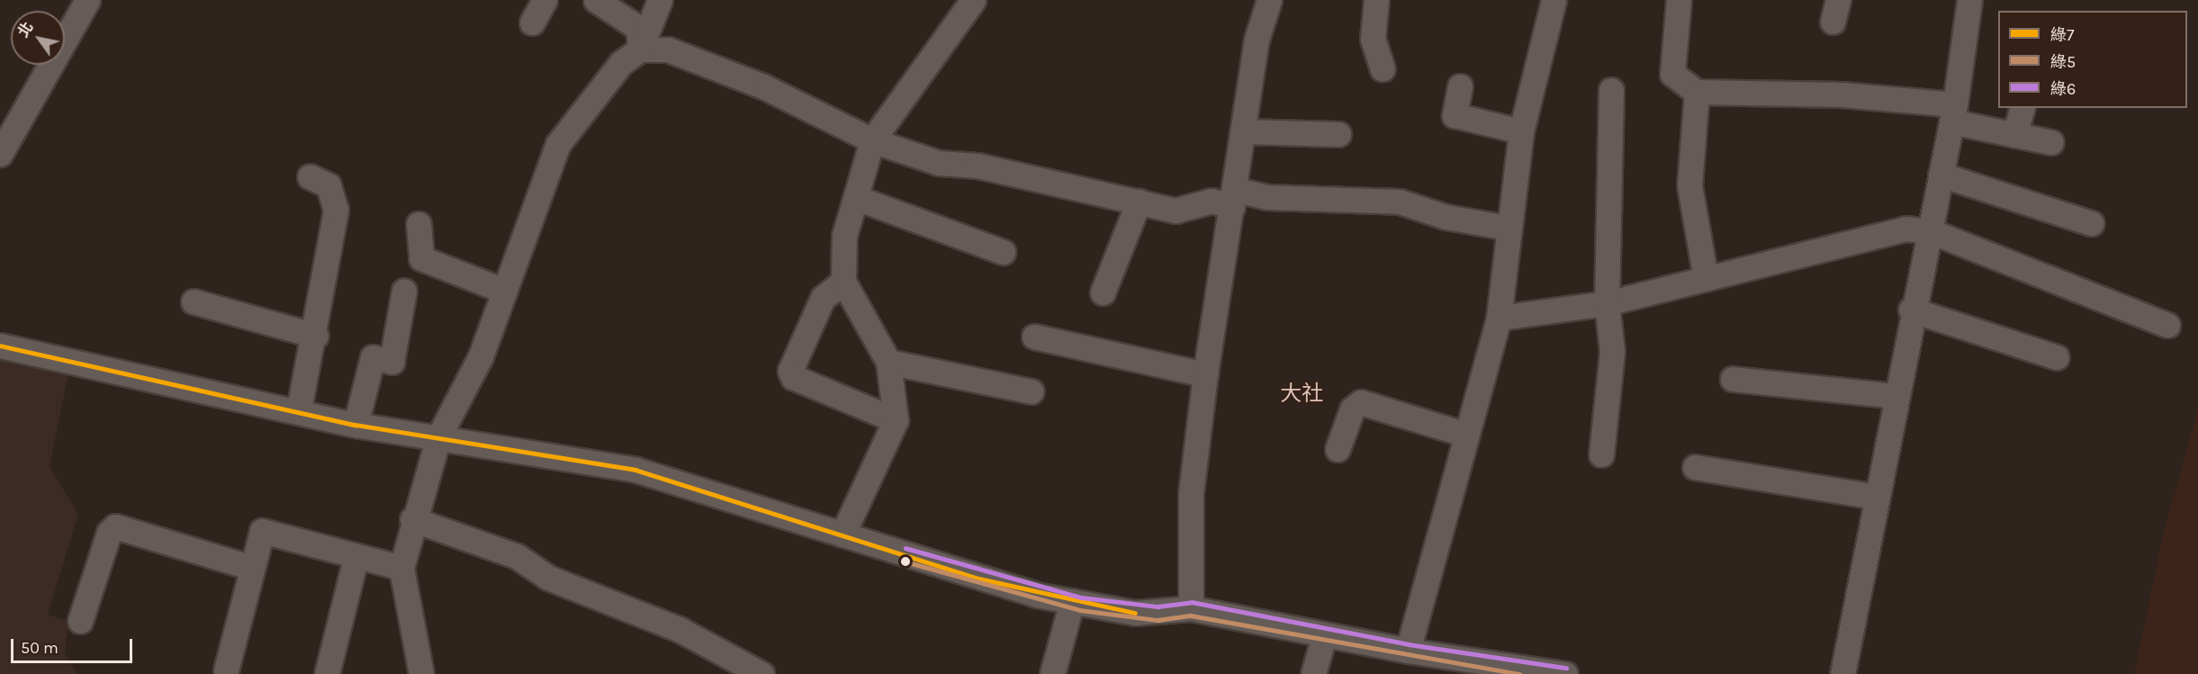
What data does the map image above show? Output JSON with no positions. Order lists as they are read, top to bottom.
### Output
{
  "districts": ["大社"],
  "lines": ["transit line 綠7", "transit line 綠6", "transit line 綠5"],
  "legend": ["綠7", "綠5", "綠6"],
  "scale_bar": "50 m",
  "north": "top left"
}
